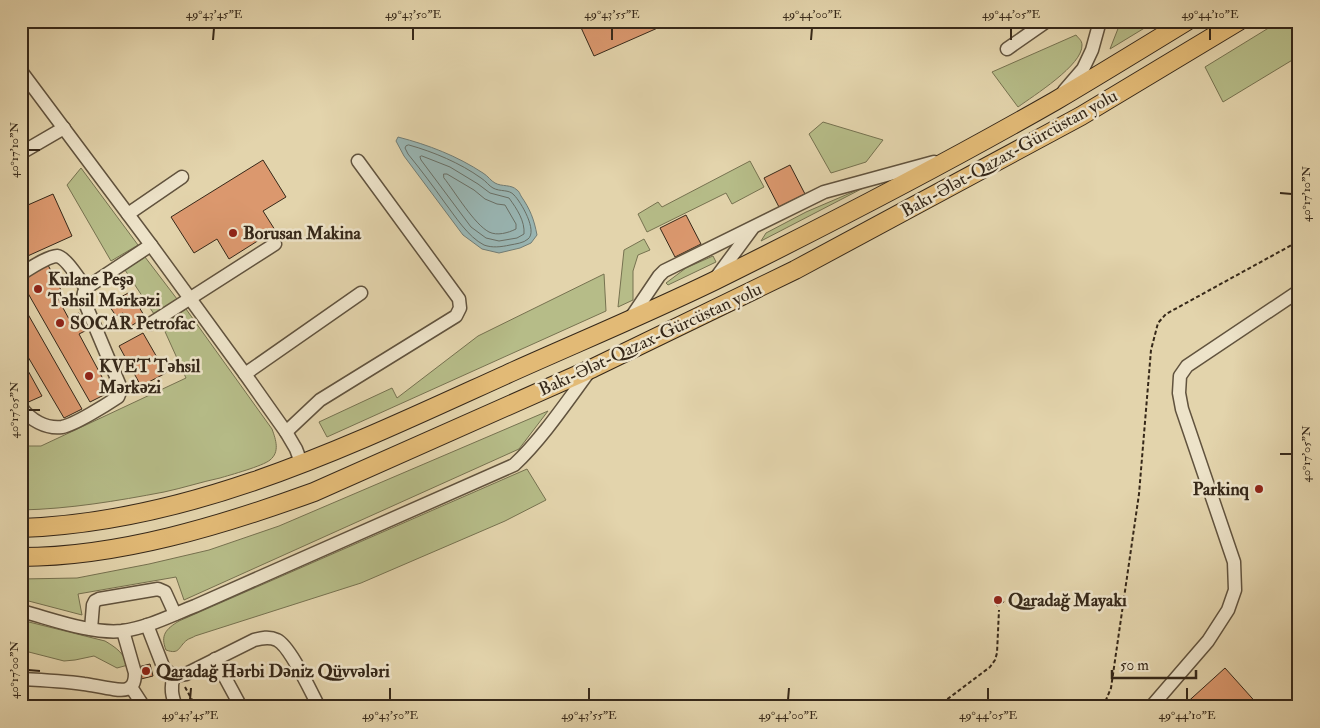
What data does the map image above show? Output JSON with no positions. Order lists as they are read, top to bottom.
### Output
{
  "streets": {
    "highway": ["Bakı-Ələt-Qazax-Gürcüstan yolu"]
  },
  "places": [
    "Borusan Makina",
    "Kulane Peşə Təhsil Mərkəzi",
    "SOCAR Petrofac",
    "KVET Təhsil Mərkəzi",
    "Parkinq",
    "Qaradağ Mayakı",
    "Qaradağ Hərbi Dəniz Qüvvələri"
  ],
  "scale_bar": "50 m",
  "coordinates": [
    "49°43'45\"E",
    "49°43'50\"E",
    "49°43'55\"E",
    "49°44'00\"E",
    "49°44'05\"E",
    "49°44'10\"E",
    "40°17'10\"N",
    "40°17'05\"N",
    "40°17'00\"N"
  ]
}
